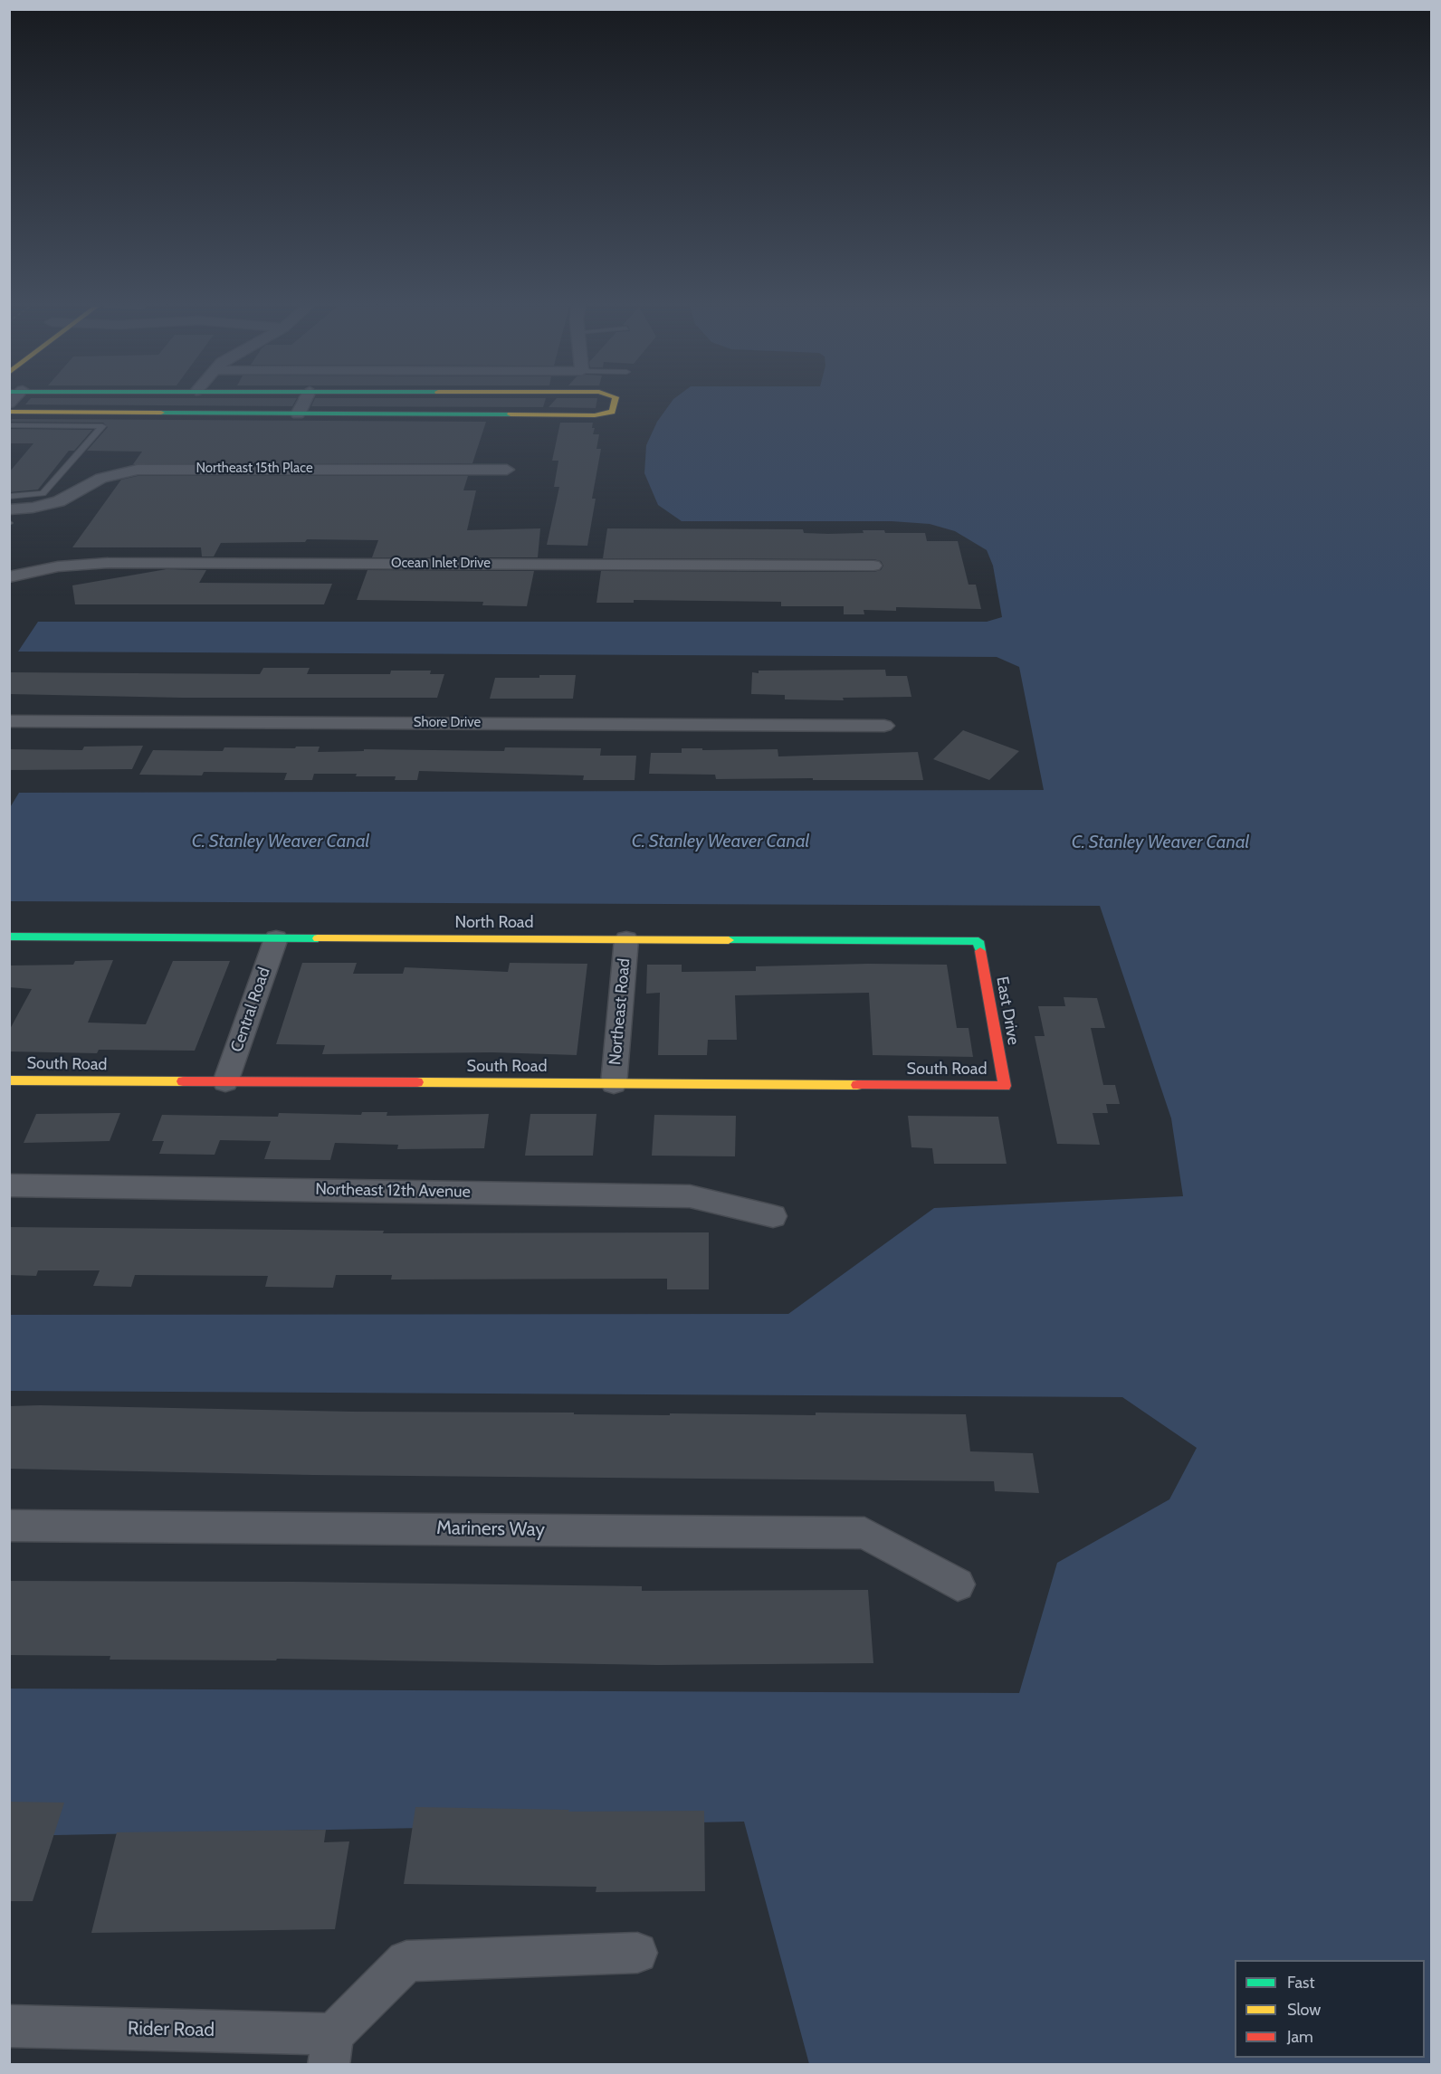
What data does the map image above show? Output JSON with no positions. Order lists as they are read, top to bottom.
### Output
{
  "streets": {
    "street": [
      "Northeast 15th Place",
      "Ocean Inlet Drive",
      "Shore Drive",
      "North Road",
      "Central Road",
      "East Drive",
      "Northeast Road",
      "South Road",
      "Northeast 12th Avenue",
      "Mariners Way",
      "Rider Road"
    ]
  },
  "crossings": [
    ["North Road", "Central Road"],
    ["North Road", "East Drive"],
    ["North Road", "Northeast Road"],
    ["Central Road", "South Road"],
    ["East Drive", "South Road"],
    ["Northeast Road", "South Road"]
  ],
  "water": ["C. Stanley Weaver Canal"],
  "legend": ["Fast", "Slow", "Jam"]
}
